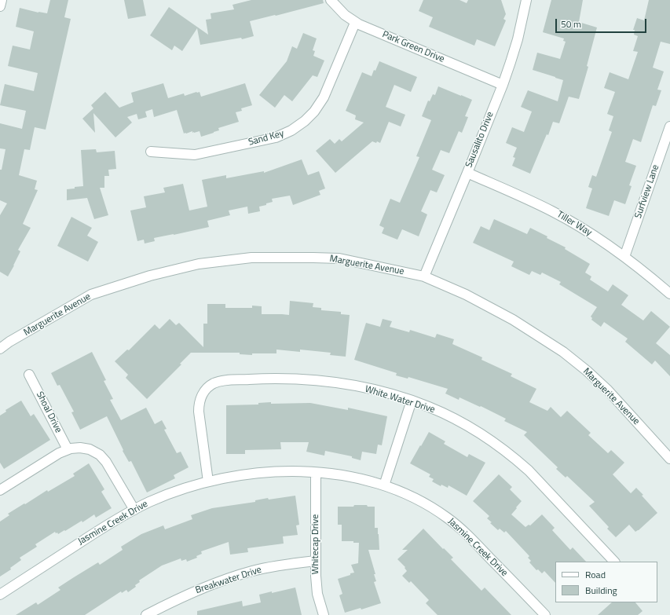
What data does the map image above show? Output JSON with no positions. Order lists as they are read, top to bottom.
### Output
{
  "streets": {
    "street": [
      "Park Green Drive",
      "Sand Key",
      "Sausalito Drive",
      "Surfview Lane",
      "Tiller Way",
      "Marguerite Avenue",
      "White Water Drive",
      "Shoal Drive",
      "Jasmine Creek Drive",
      "Whitecap Drive",
      "Breakwater Drive"
    ]
  },
  "crossings": [
    ["Park Green Drive", "Sand Key"],
    ["Park Green Drive", "Sausalito Drive"],
    ["Sausalito Drive", "Tiller Way"],
    ["Sausalito Drive", "Marguerite Avenue"],
    ["Surfview Lane", "Tiller Way"],
    ["White Water Drive", "Jasmine Creek Drive"],
    ["Jasmine Creek Drive", "Whitecap Drive"],
    ["Whitecap Drive", "Breakwater Drive"]
  ],
  "legend": ["Road", "Building"],
  "scale_bar": "50 m"
}
